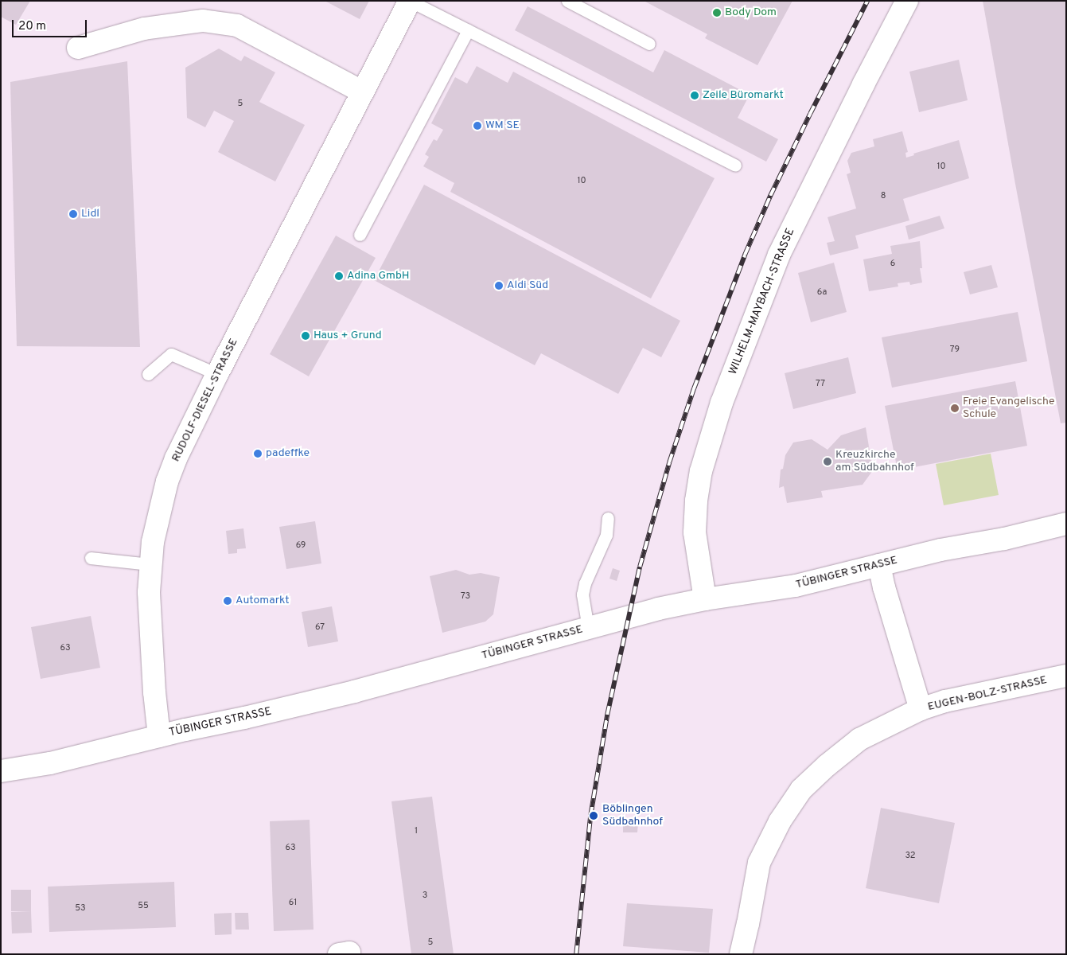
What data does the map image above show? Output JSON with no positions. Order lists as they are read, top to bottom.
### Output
{
  "streets": {
    "street": [
      "WILHELM-MAYBACH-STRASSE",
      "RUDOLF-DIESEL-STRASSE",
      "TÜBINGER STRASSE",
      "EUGEN-BOLZ-STRASSE"
    ]
  },
  "crossings": [
    ["WILHELM-MAYBACH-STRASSE", "TÜBINGER STRASSE"],
    ["RUDOLF-DIESEL-STRASSE", "TÜBINGER STRASSE"]
  ],
  "places": [
    "Body Dom",
    "Zeile Büromarkt",
    "WM SE",
    "Lidl",
    "Adina GmbH",
    "Aldi Süd",
    "Haus + Grund",
    "Freie Evangelische Schule",
    "padeffke",
    "Kreuzkirche am Südbahnhof",
    "Automarkt",
    "Böblingen Südbahnhof"
  ],
  "house_numbers": [
    "5",
    "10",
    "10",
    "8",
    "6",
    "6a",
    "79",
    "77",
    "69",
    "73",
    "67",
    "63",
    "1",
    "63",
    "32",
    "3",
    "61",
    "55",
    "53",
    "5"
  ],
  "scale_bar": "20 m"
}
